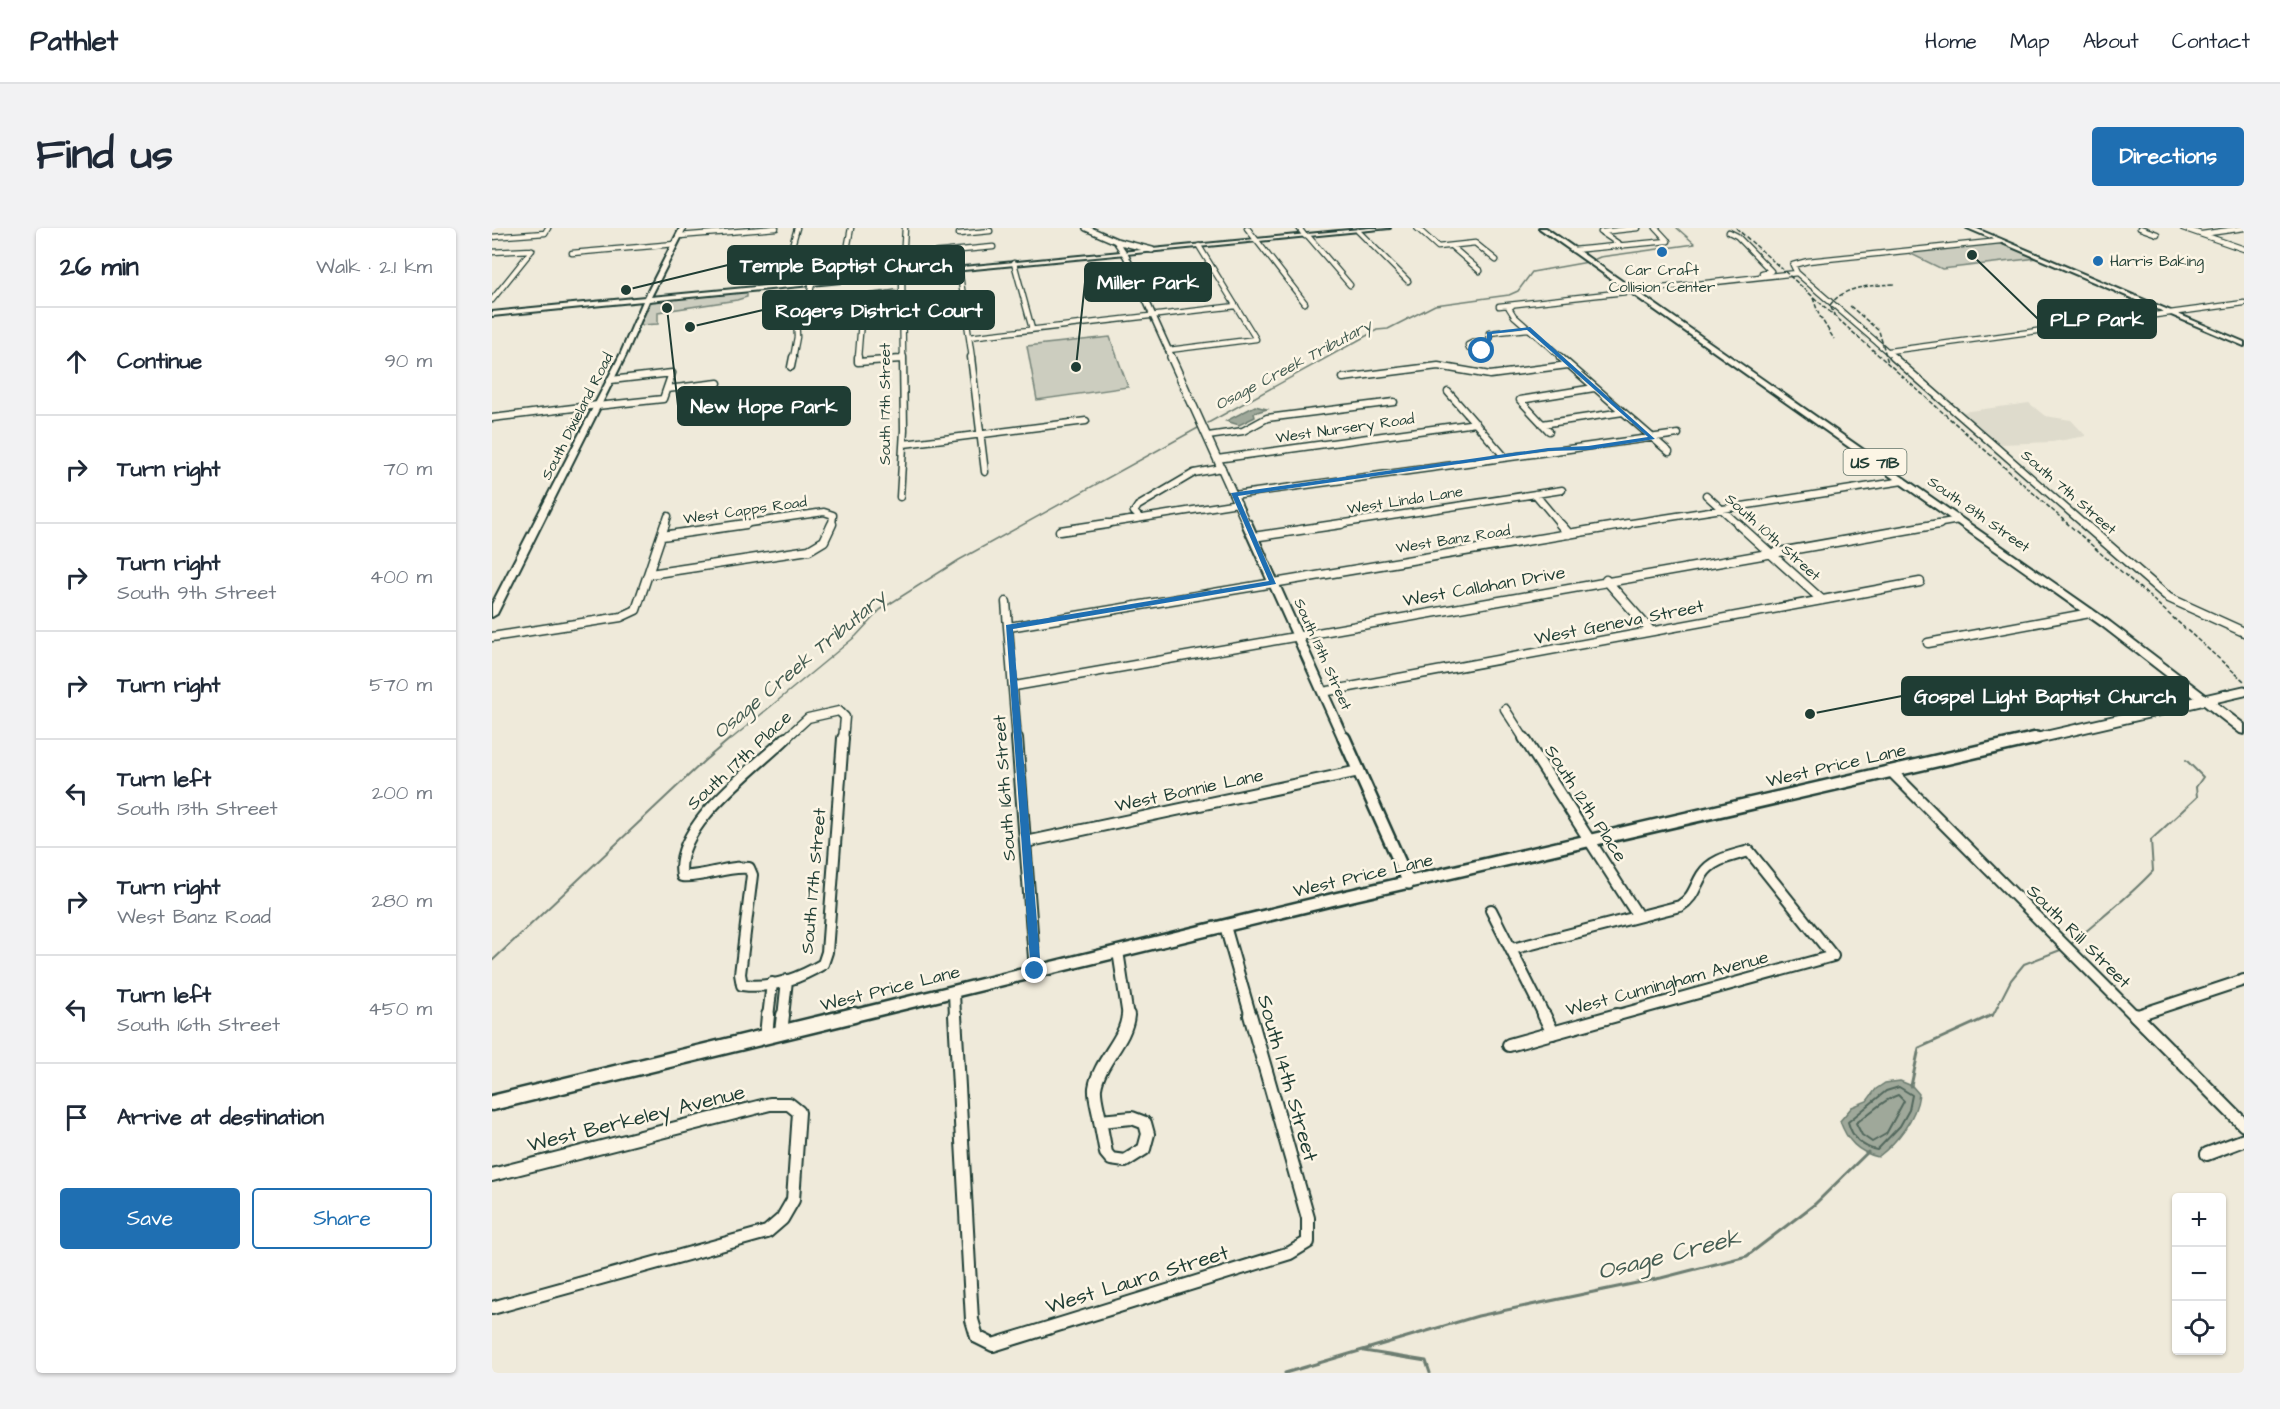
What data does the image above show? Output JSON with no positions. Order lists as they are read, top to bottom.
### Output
{
  "streets": {
    "main road": ["South Dixieland Road", "US 71B", "South 8th Street"],
    "street": [
      "South 17th Street",
      "West Nursery Road",
      "South 7th Street",
      "West Linda Lane",
      "West Capps Road",
      "South 10th Street",
      "West Banz Road",
      "West Callahan Drive",
      "West Geneva Street",
      "South 13th Street",
      "South 17th Place",
      "West Price Lane",
      "South 16th Street",
      "West Bonnie Lane",
      "South 12th Place",
      "South Rill Street",
      "West Cunningham Avenue",
      "South 14th Street",
      "West Berkeley Avenue",
      "West Laura Street"
    ]
  },
  "crossings": [
    ["South 17th Street", "South 17th Place"],
    ["West Nursery Road", "South 13th Street"],
    ["West Linda Lane", "South 13th Street"],
    ["South 8th Street", "West Banz Road"],
    ["South 8th Street", "West Callahan Drive"],
    ["South 8th Street", "West Price Lane"],
    ["South 10th Street", "West Banz Road"],
    ["South 10th Street", "West Callahan Drive"],
    ["South 10th Street", "West Geneva Street"],
    ["West Banz Road", "South 13th Street"],
    ["West Banz Road", "South 16th Street"],
    ["West Callahan Drive", "South 13th Street"],
    ["West Callahan Drive", "South 16th Street"],
    ["West Geneva Street", "South 13th Street"],
    ["South 13th Street", "West Price Lane"],
    ["South 13th Street", "West Bonnie Lane"],
    ["West Price Lane", "South 16th Street"],
    ["West Price Lane", "South 12th Place"],
    ["West Price Lane", "South Rill Street"],
    ["West Price Lane", "South 14th Street"],
    ["West Price Lane", "West Laura Street"],
    ["South 16th Street", "West Bonnie Lane"],
    ["South 12th Place", "West Cunningham Avenue"],
    ["South 14th Street", "West Laura Street"]
  ],
  "water": ["Osage Creek Tributary", "Osage Creek"],
  "places": [
    "Car Craft Collision Center",
    "PLP Park",
    "Harris Baking",
    "Temple Baptist Church",
    "New Hope Park",
    "Rogers District Court",
    "Miller Park",
    "Gospel Light Baptist Church"
  ],
  "page": {
    "header": "Pathlet",
    "nav": [
      "Home",
      "Map",
      "About",
      "Contact"
    ],
    "title": "Find us",
    "buttons": [
      "Directions",
      ["Save", "Share"]
    ],
    "heading": ["26 min", "Walk · 2.1 km"],
    "list": [
      ["Continue", "90 m"],
      ["Turn right", "70 m"],
      ["Turn right", "South 9th Street", "400 m"],
      ["Turn right", "570 m"],
      ["Turn left", "South 13th Street", "200 m"],
      ["Turn right", "West Banz Road", "280 m"],
      ["Turn left", "South 16th Street", "450 m"],
      "Arrive at destination"
    ],
    "map_buttons": ["+", "−"]
  }
}
